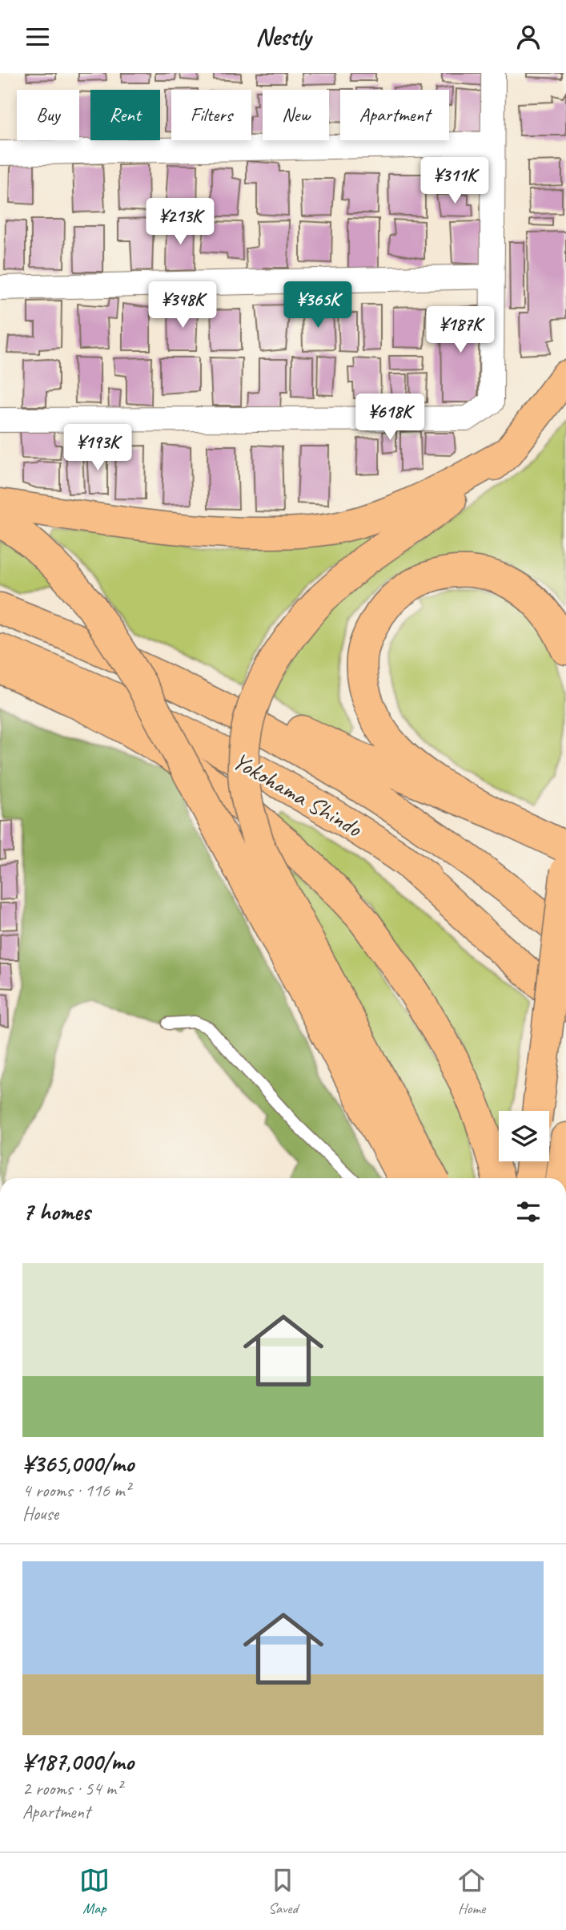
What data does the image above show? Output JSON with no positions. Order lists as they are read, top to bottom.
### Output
{
  "streets": {
    "highway": ["Yokohama Shindo"]
  },
  "page": {
    "header": "Nestly",
    "chip": [
      "Buy",
      "Rent",
      "Filters",
      "New",
      "Apartment"
    ],
    "price": [
      "¥311K",
      "¥213K",
      "¥348K",
      "¥365K",
      "¥187K",
      "¥618K",
      "¥193K"
    ],
    "heading": "7 homes",
    "list": [
      {
        "name": "¥365,000/mo",
        "note": "4 rooms · 116 m² · House"
      },
      {
        "name": "¥187,000/mo",
        "note": "2 rooms · 54 m² · Apartment"
      }
    ],
    "tabs": ["Map", "Saved", "Home"]
  }
}
